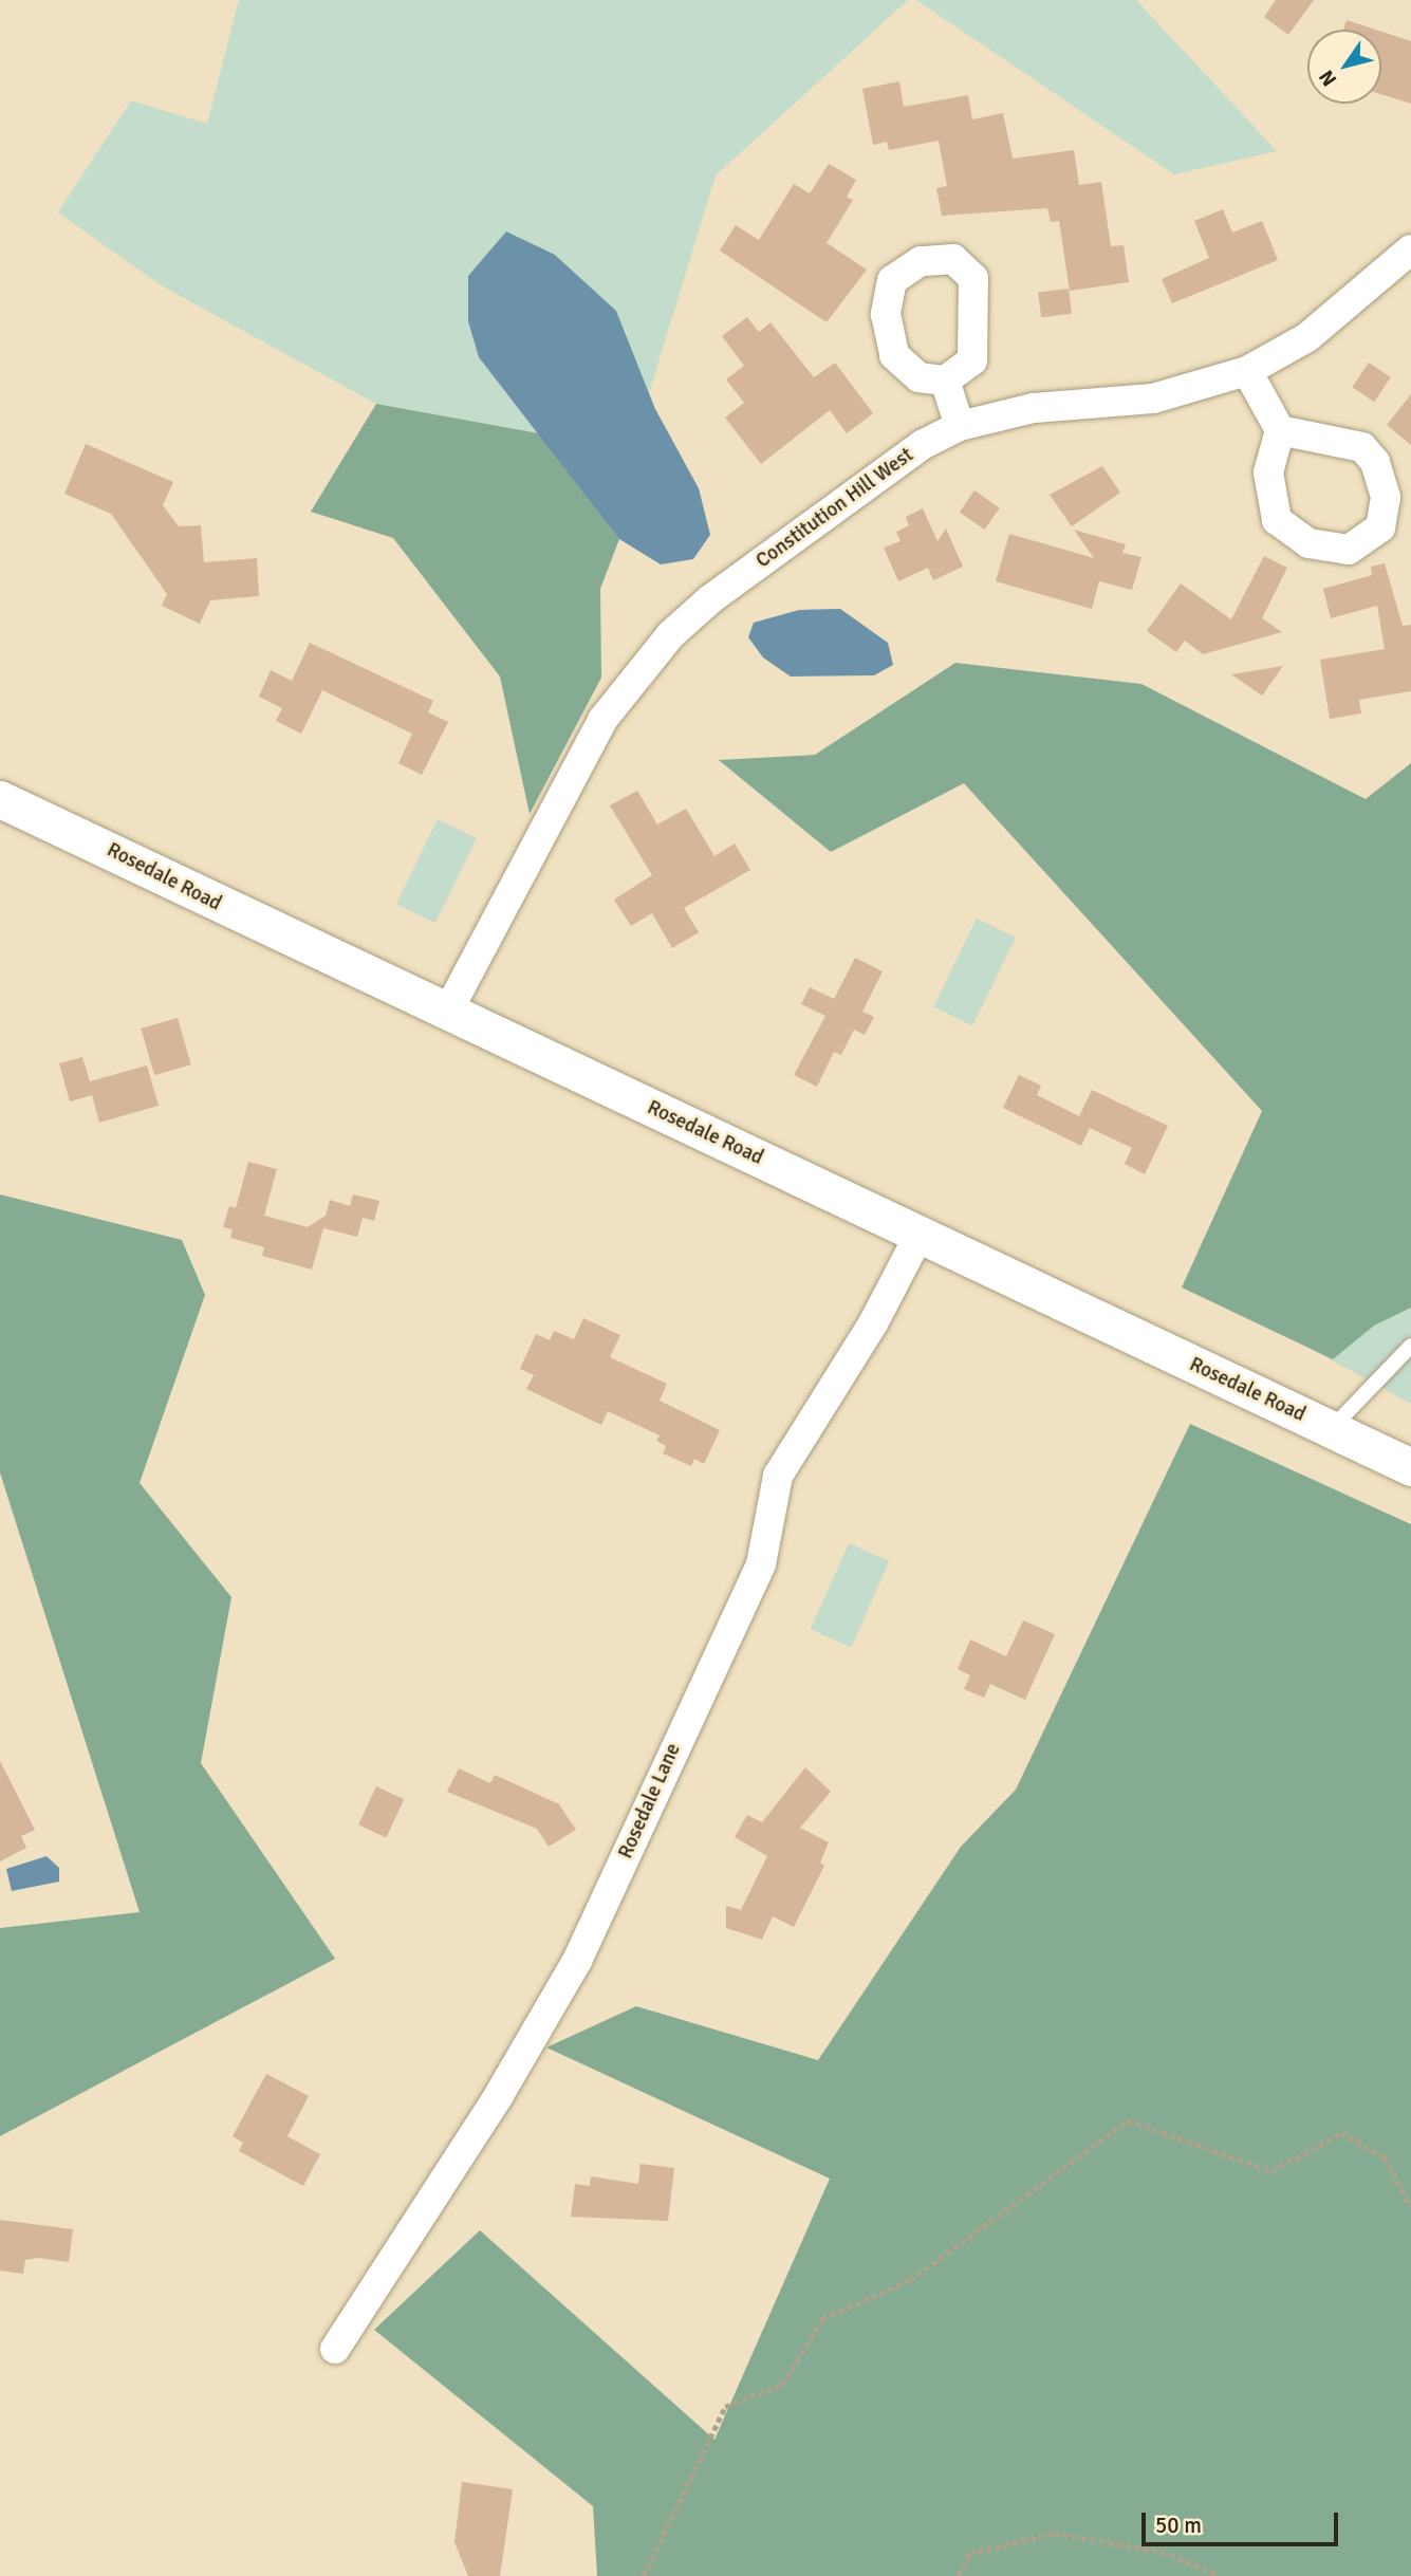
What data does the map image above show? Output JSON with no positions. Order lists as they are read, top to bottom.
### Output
{
  "streets": {
    "street": ["Constitution Hill West", "Rosedale Road", "Rosedale Lane"]
  },
  "crossings": [
    ["Constitution Hill West", "Rosedale Road"],
    ["Rosedale Road", "Rosedale Lane"]
  ],
  "scale_bar": "50 m",
  "north": "bottom left"
}
